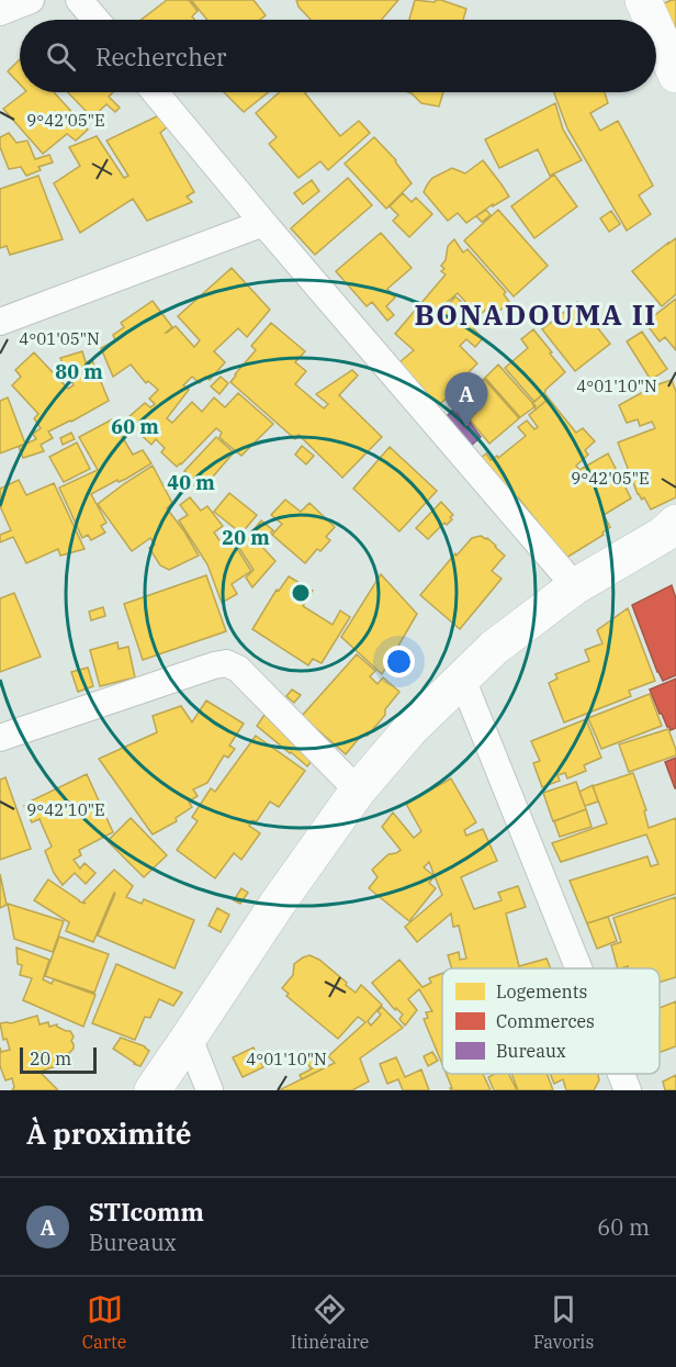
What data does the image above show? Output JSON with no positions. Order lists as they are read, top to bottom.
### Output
{
  "districts": ["BONADOUMA II"],
  "legend": ["Logements", "Commerces", "Bureaux"],
  "scale_bar": "20 m",
  "page": {
    "search": "Rechercher",
    "pins": "A",
    "scale": "20 m",
    "heading": "À proximité",
    "list": [
      {
        "mark": "A",
        "name": "STIcomm",
        "note": "Bureaux",
        "value": "60 m"
      }
    ],
    "nav": ["Carte", "Itinéraire", "Favoris"]
  },
  "coordinates": [
    "9°42'05\"E",
    "4°01'05\"N",
    "4°01'10\"N",
    "9°42'10\"E"
  ],
  "rings": [
    "80 m",
    "60 m",
    "40 m",
    "20 m"
  ]
}
